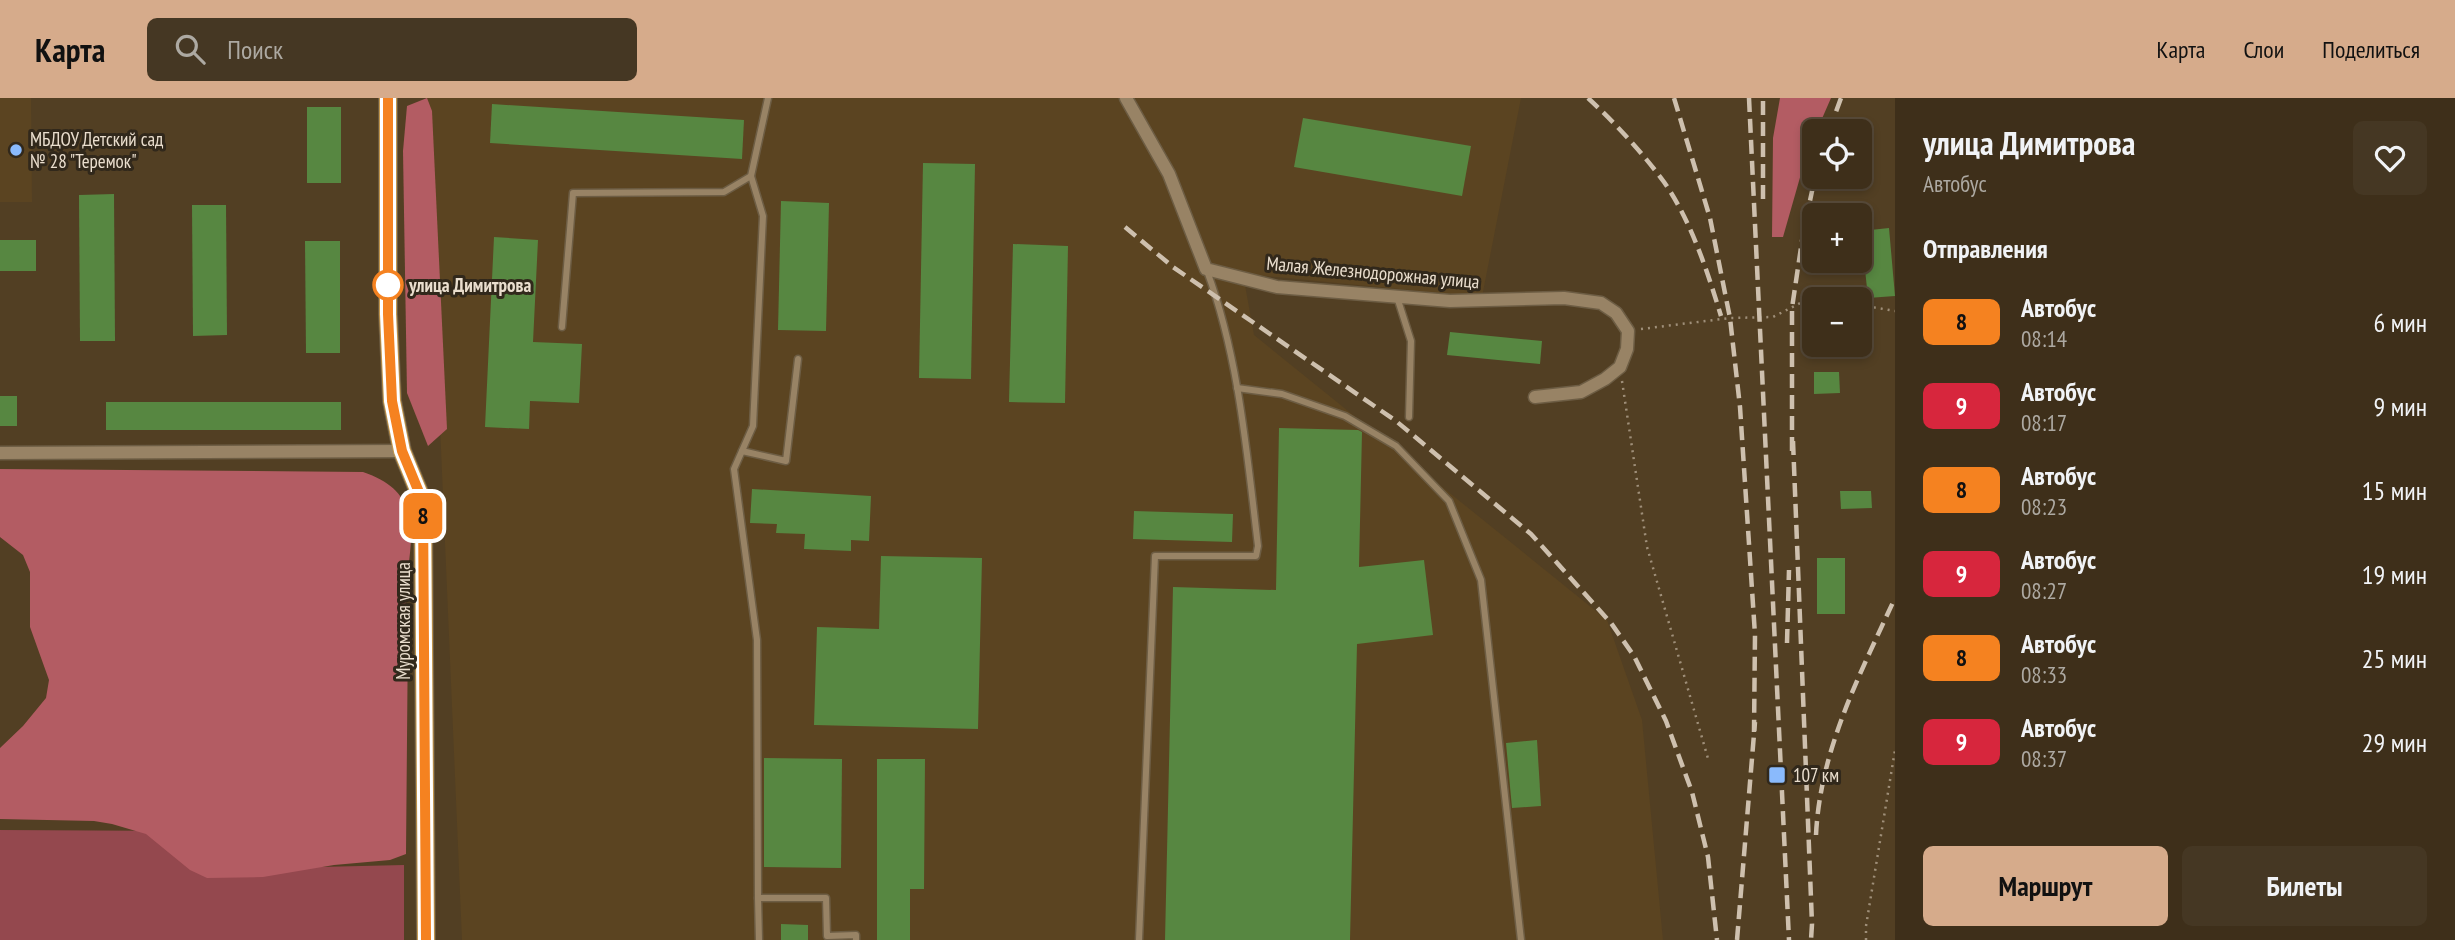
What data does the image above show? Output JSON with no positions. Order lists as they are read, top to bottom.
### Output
{
  "streets": {
    "main road": ["Муромская улица"],
    "street": ["Малая Железнодорожная улица"]
  },
  "places": {
    "other": ["МБДОУ Детский сад № 28 \"Теремок\"", "улица Димитрова"],
    "transit": ["107 км"]
  },
  "lines": ["bus line 8"],
  "page": {
    "header": "Карта",
    "search": "Поиск",
    "nav": ["Карта", "Слои", "Поделиться"],
    "on_map": "8",
    "heading": [
      ["улица Димитрова", "Автобус"],
      "Отправления"
    ],
    "map_buttons": ["+", "−"],
    "list": [
      {
        "mark": "8",
        "name": "Автобус",
        "note": "08:14",
        "value": "6 мин"
      },
      {
        "mark": "9",
        "name": "Автобус",
        "note": "08:17",
        "value": "9 мин"
      },
      {
        "mark": "8",
        "name": "Автобус",
        "note": "08:23",
        "value": "15 мин"
      },
      {
        "mark": "9",
        "name": "Автобус",
        "note": "08:27",
        "value": "19 мин"
      },
      {
        "mark": "8",
        "name": "Автобус",
        "note": "08:33",
        "value": "25 мин"
      },
      {
        "mark": "9",
        "name": "Автобус",
        "note": "08:37",
        "value": "29 мин"
      }
    ],
    "buttons": ["Маршрут", "Билеты"]
  }
}
